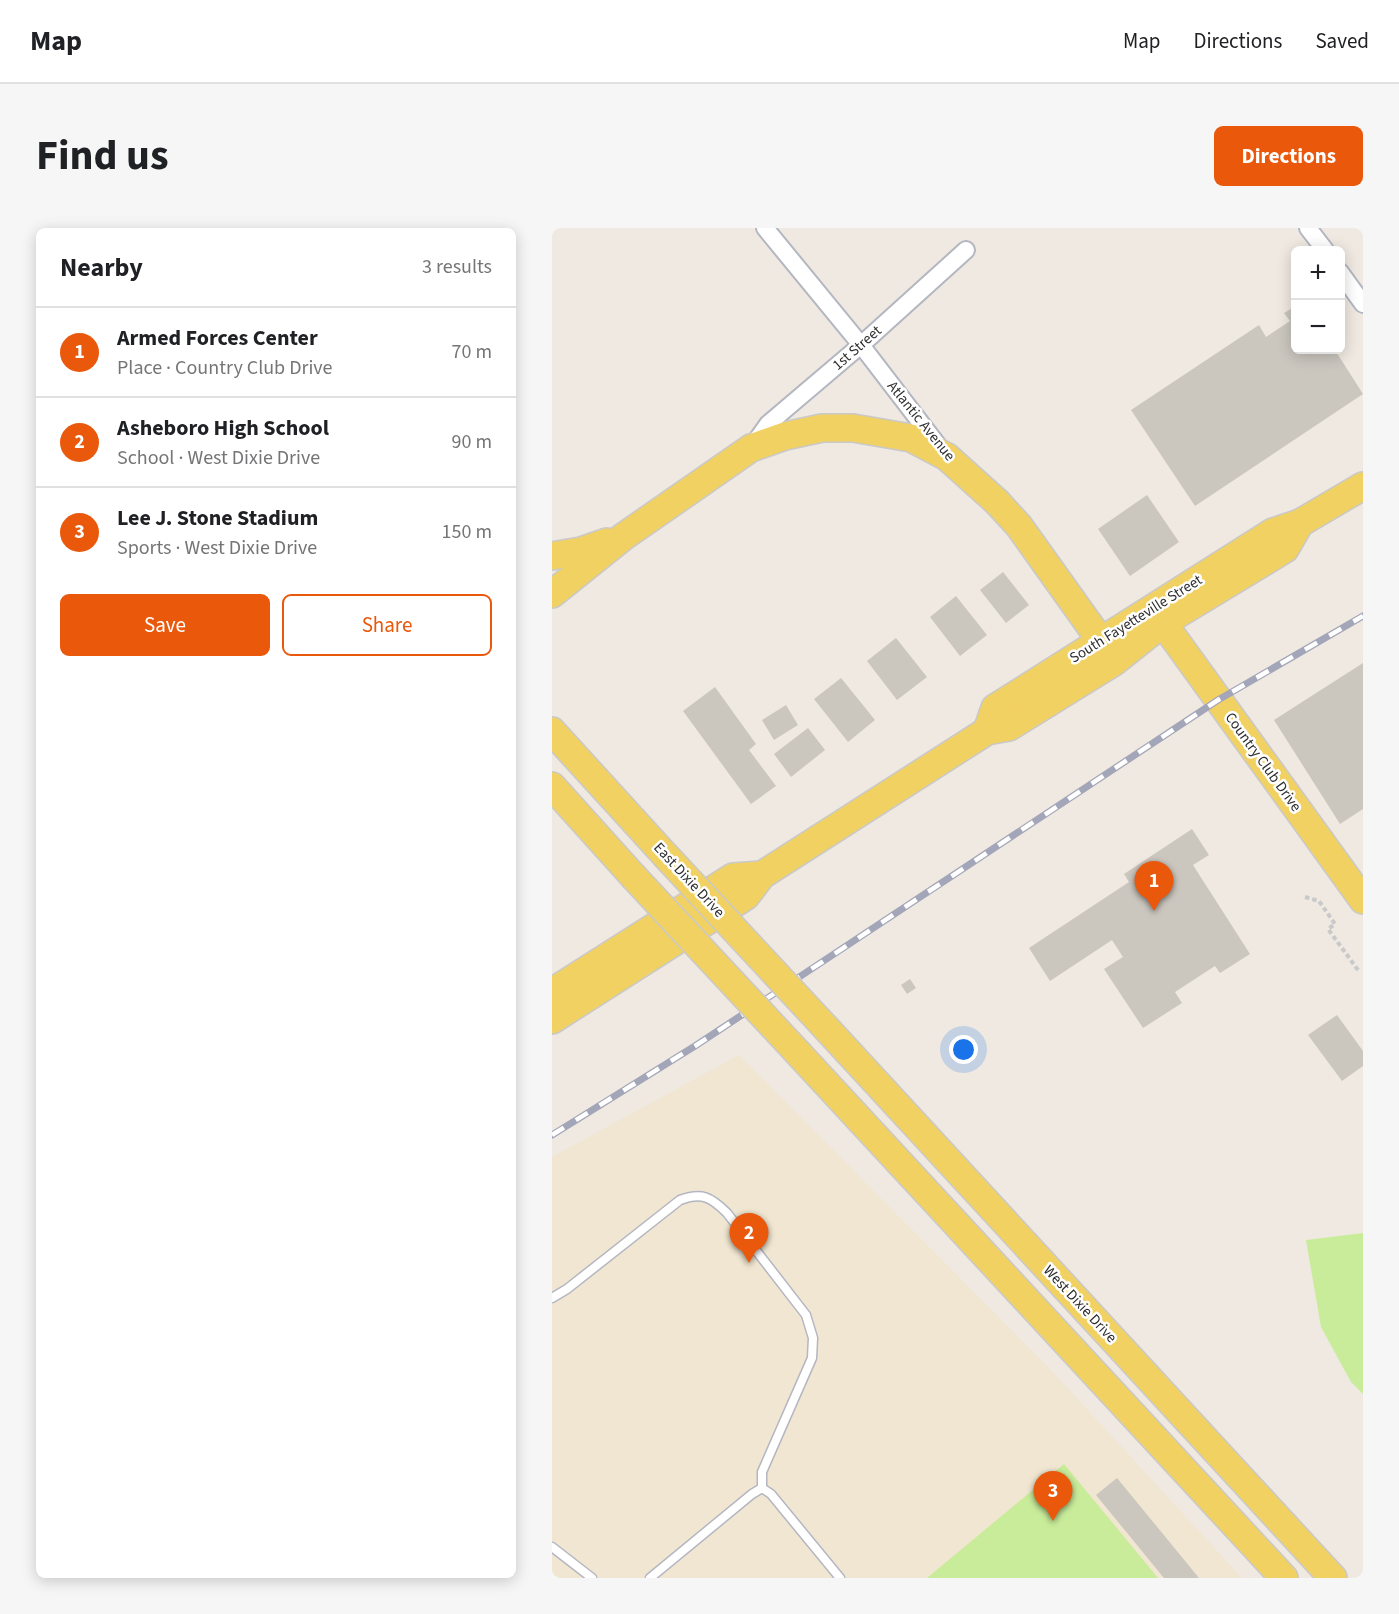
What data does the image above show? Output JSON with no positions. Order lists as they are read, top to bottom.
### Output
{
  "streets": {
    "main road": [
      "Atlantic Avenue",
      "South Fayetteville Street",
      "Country Club Drive",
      "East Dixie Drive",
      "West Dixie Drive"
    ],
    "street": ["1st Street"]
  },
  "crossings": [
    ["1st Street", "Atlantic Avenue"],
    ["Atlantic Avenue", "South Fayetteville Street"],
    ["South Fayetteville Street", "Country Club Drive"],
    ["East Dixie Drive", "West Dixie Drive"]
  ],
  "page": {
    "header": "Map",
    "nav": ["Map", "Directions", "Saved"],
    "title": "Find us",
    "buttons": [
      "Directions",
      ["Save", "Share"]
    ],
    "heading": ["Nearby", "3 results"],
    "map_buttons": ["+", "−"],
    "list": [
      {
        "mark": "1",
        "name": "Armed Forces Center",
        "note": "Place · Country Club Drive",
        "value": "70 m"
      },
      {
        "mark": "2",
        "name": "Asheboro High School",
        "note": "School · West Dixie Drive",
        "value": "90 m"
      },
      {
        "mark": "3",
        "name": "Lee J. Stone Stadium",
        "note": "Sports · West Dixie Drive",
        "value": "150 m"
      }
    ],
    "pins": ["1", "2", "3"]
  }
}
